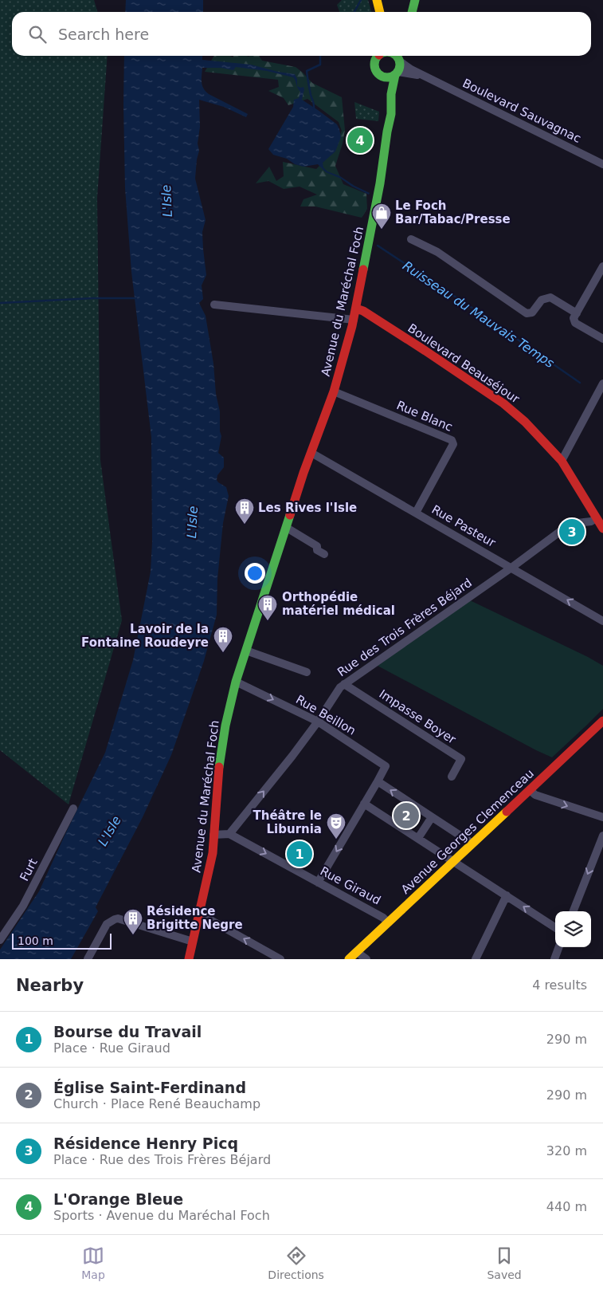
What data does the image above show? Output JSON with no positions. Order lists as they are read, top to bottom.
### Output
{
  "streets": {
    "main road": ["Avenue du Maréchal Foch", "Boulevard Beauséjour", "Avenue Georges Clemenceau"],
    "street": [
      "Boulevard Sauvagnac",
      "Rue Blanc",
      "Rue Pasteur",
      "Rue des Trois Frères Béjard",
      "Rue Beillon",
      "Impasse Boyer",
      "Furt",
      "Rue Giraud"
    ]
  },
  "crossings": [
    ["Boulevard Sauvagnac", "Avenue du Maréchal Foch"],
    ["Avenue du Maréchal Foch", "Boulevard Beauséjour"],
    ["Avenue du Maréchal Foch", "Rue Blanc"],
    ["Avenue du Maréchal Foch", "Rue Pasteur"],
    ["Avenue du Maréchal Foch", "Rue Beillon"],
    ["Boulevard Beauséjour", "Rue des Trois Frères Béjard"],
    ["Rue Blanc", "Rue Pasteur"],
    ["Rue Pasteur", "Rue des Trois Frères Béjard"],
    ["Rue des Trois Frères Béjard", "Rue Beillon"],
    ["Rue des Trois Frères Béjard", "Impasse Boyer"],
    ["Rue des Trois Frères Béjard", "Rue Giraud"],
    ["Avenue Georges Clemenceau", "Rue Giraud"]
  ],
  "one_way": ["Rue Giraud"],
  "water": ["L'Isle", "Ruisseau du Mauvais Temps"],
  "places": {
    "shop": ["Le Foch Bar/Tabac/Presse"],
    "building": [
      "Les Rives l'Isle",
      "Orthopédie matériel médical",
      "Lavoir de la Fontaine Roudeyre",
      "Résidence Brigitte Negre"
    ],
    "theatre": ["Théâtre le Liburnia"]
  },
  "scale_bar": "100 m",
  "page": {
    "search": "Search here",
    "pins": [
      "4",
      "3",
      "2",
      "1"
    ],
    "scale": "100 m",
    "heading": ["Nearby", "4 results"],
    "list": [
      {
        "mark": "1",
        "name": "Bourse du Travail",
        "note": "Place · Rue Giraud",
        "value": "290 m"
      },
      {
        "mark": "2",
        "name": "Église Saint-Ferdinand",
        "note": "Church · Place René Beauchamp",
        "value": "290 m"
      },
      {
        "mark": "3",
        "name": "Résidence Henry Picq",
        "note": "Place · Rue des Trois Frères Béjard",
        "value": "320 m"
      },
      {
        "mark": "4",
        "name": "L'Orange Bleue",
        "note": "Sports · Avenue du Maréchal Foch",
        "value": "440 m"
      }
    ],
    "nav": ["Map", "Directions", "Saved"]
  }
}
